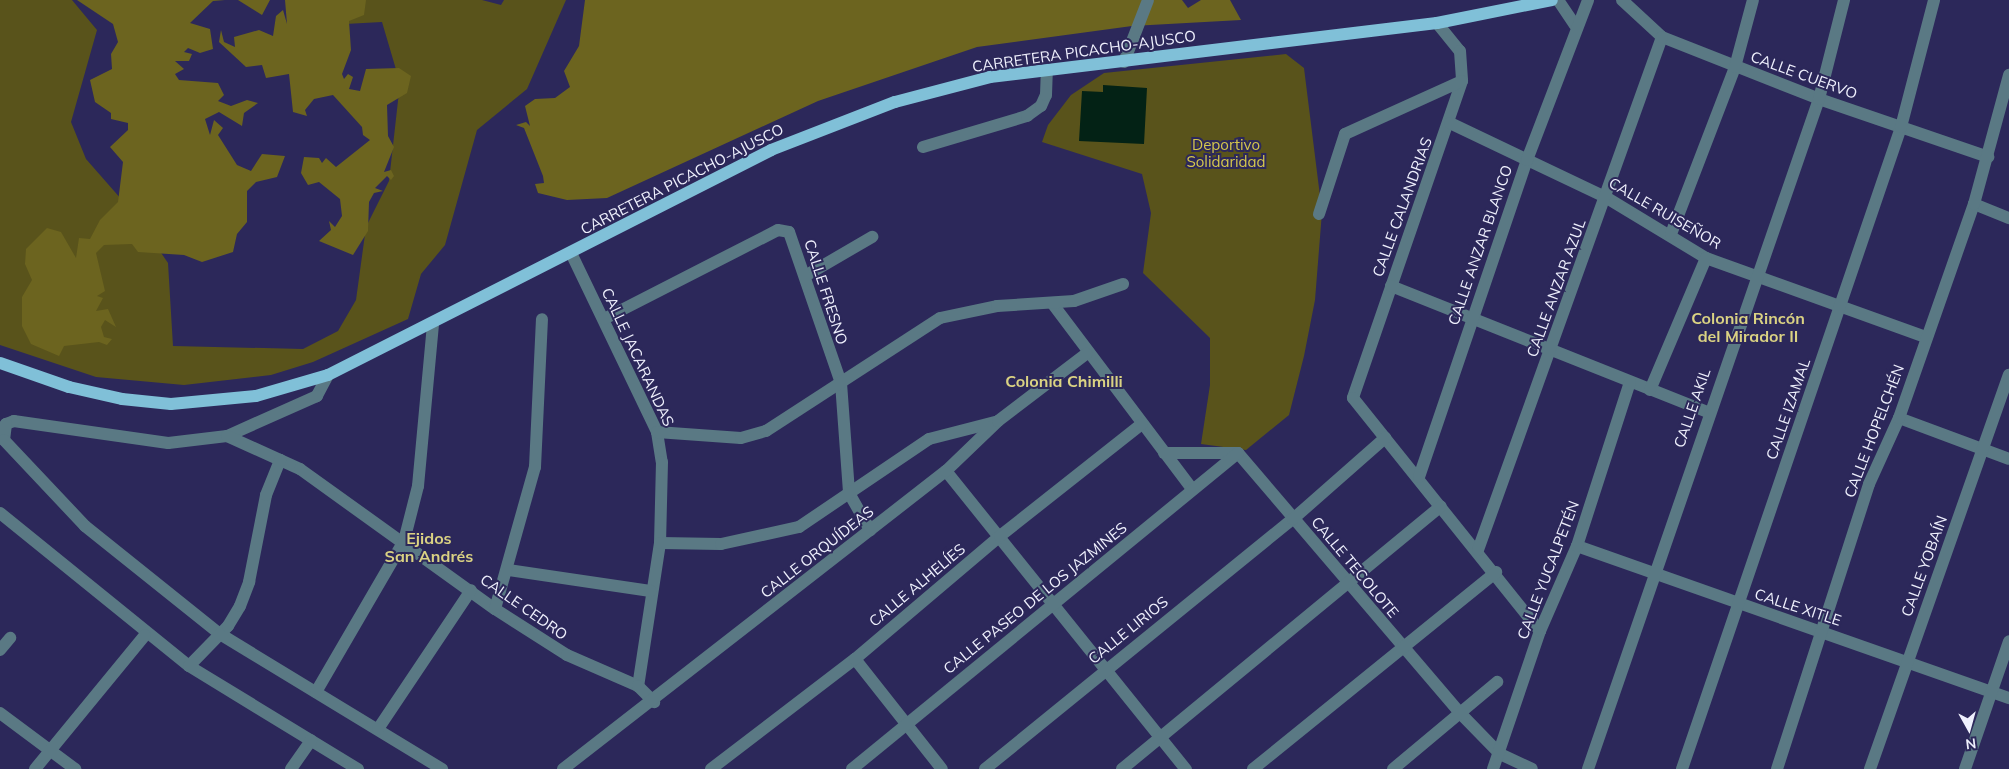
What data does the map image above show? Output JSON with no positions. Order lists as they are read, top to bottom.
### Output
{
  "streets": {
    "main road": ["CARRETERA PICACHO-AJUSCO"],
    "street": [
      "CALLE CUERVO",
      "CALLE CALANDRIAS",
      "CALLE RUISEÑOR",
      "CALLE ANZAR BLANCO",
      "CALLE ANZAR AZUL",
      "CALLE FRESNO",
      "CALLE JACARANDAS",
      "CALLE AKIL",
      "CALLE IZAMAL",
      "CALLE HOPELCHÉN",
      "CALLE ORQUÍDEAS",
      "CALLE YOBAÍN",
      "CALLE TECOLOTE",
      "CALLE YUCALPETÉN",
      "CALLE ALHELÍES",
      "CALLE PASEO DE LOS JAZMINES",
      "CALLE CEDRO",
      "CALLE XITLE",
      "CALLE LIRIOS"
    ]
  },
  "crossings": [
    ["CARRETERA PICACHO-AJUSCO", "CALLE CALANDRIAS"],
    ["CARRETERA PICACHO-AJUSCO", "CALLE JACARANDAS"],
    ["CALLE CUERVO", "CALLE ANZAR AZUL"],
    ["CALLE CUERVO", "CALLE AKIL"],
    ["CALLE CUERVO", "CALLE IZAMAL"],
    ["CALLE CUERVO", "CALLE HOPELCHÉN"],
    ["CALLE CALANDRIAS", "CALLE RUISEÑOR"],
    ["CALLE CALANDRIAS", "CALLE LIRIOS"],
    ["CALLE RUISEÑOR", "CALLE ANZAR BLANCO"],
    ["CALLE RUISEÑOR", "CALLE ANZAR AZUL"],
    ["CALLE RUISEÑOR", "CALLE AKIL"],
    ["CALLE RUISEÑOR", "CALLE IZAMAL"],
    ["CALLE RUISEÑOR", "CALLE HOPELCHÉN"],
    ["CALLE FRESNO", "CALLE JACARANDAS"],
    ["CALLE FRESNO", "CALLE ORQUÍDEAS"],
    ["CALLE JACARANDAS", "CALLE CEDRO"],
    ["CALLE AKIL", "CALLE XITLE"],
    ["CALLE IZAMAL", "CALLE XITLE"],
    ["CALLE HOPELCHÉN", "CALLE XITLE"],
    ["CALLE ORQUÍDEAS", "CALLE CEDRO"],
    ["CALLE YOBAÍN", "CALLE XITLE"],
    ["CALLE TECOLOTE", "CALLE YUCALPETÉN"],
    ["CALLE TECOLOTE", "CALLE PASEO DE LOS JAZMINES"],
    ["CALLE TECOLOTE", "CALLE LIRIOS"],
    ["CALLE YUCALPETÉN", "CALLE XITLE"]
  ],
  "districts": ["Colonia Rincón del Mirador II", "Colonia Chimilli", "Ejidos San Andrés"],
  "parks": ["Deportivo Solidaridad"],
  "north": "bottom"
}
